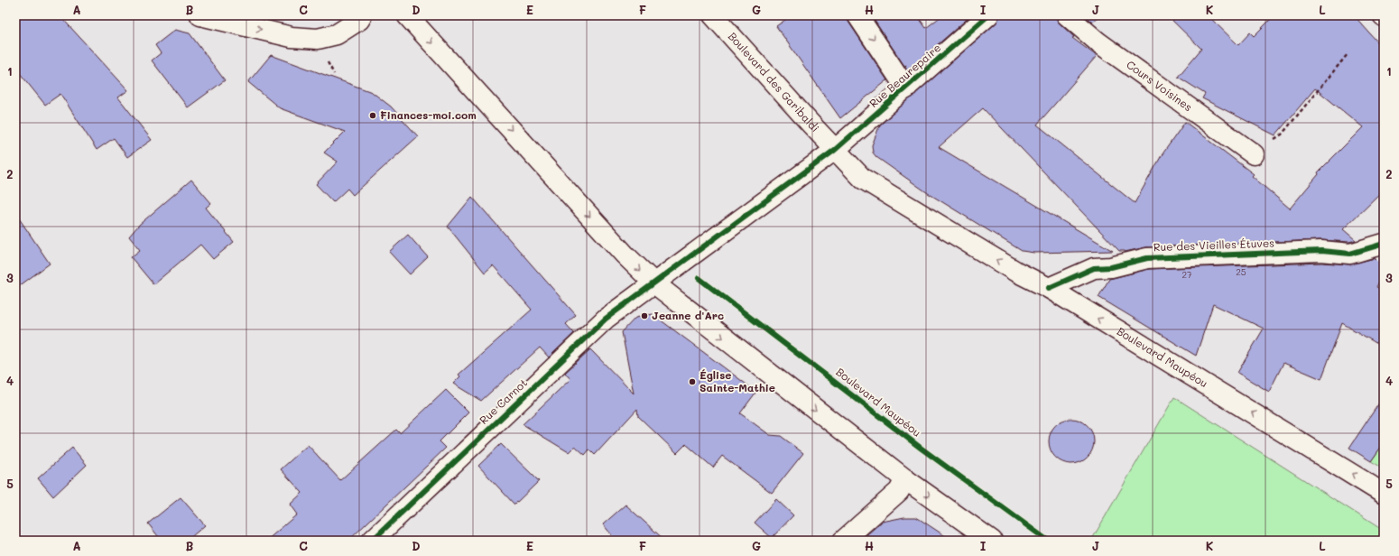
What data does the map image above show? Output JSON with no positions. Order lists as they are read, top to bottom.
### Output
{
  "streets": {
    "main road": [
      "Rue Beaurepaire",
      "Boulevard des Garibaldi",
      "Cours Voisines",
      "Rue des Vieilles Étuves",
      "Boulevard Maupéou",
      "Rue Carnot"
    ]
  },
  "crossings": [
    ["Rue Beaurepaire", "Boulevard des Garibaldi"],
    ["Rue Beaurepaire", "Boulevard Maupéou"],
    ["Rue Beaurepaire", "Rue Carnot"],
    ["Boulevard des Garibaldi", "Boulevard Maupéou"],
    ["Rue des Vieilles Étuves", "Boulevard Maupéou"]
  ],
  "one_way": ["Boulevard Maupéou"],
  "places": ["Finances-moi.com", "Jeanne d'Arc", "Église Sainte-Mathie"],
  "house_numbers": ["25", "27"],
  "grid": {
    "columns": [
      "A",
      "B",
      "C",
      "D",
      "E",
      "F",
      "G",
      "H",
      "I",
      "J",
      "K",
      "L"
    ],
    "rows": [
      "1",
      "2",
      "3",
      "4",
      "5"
    ]
  }
}
